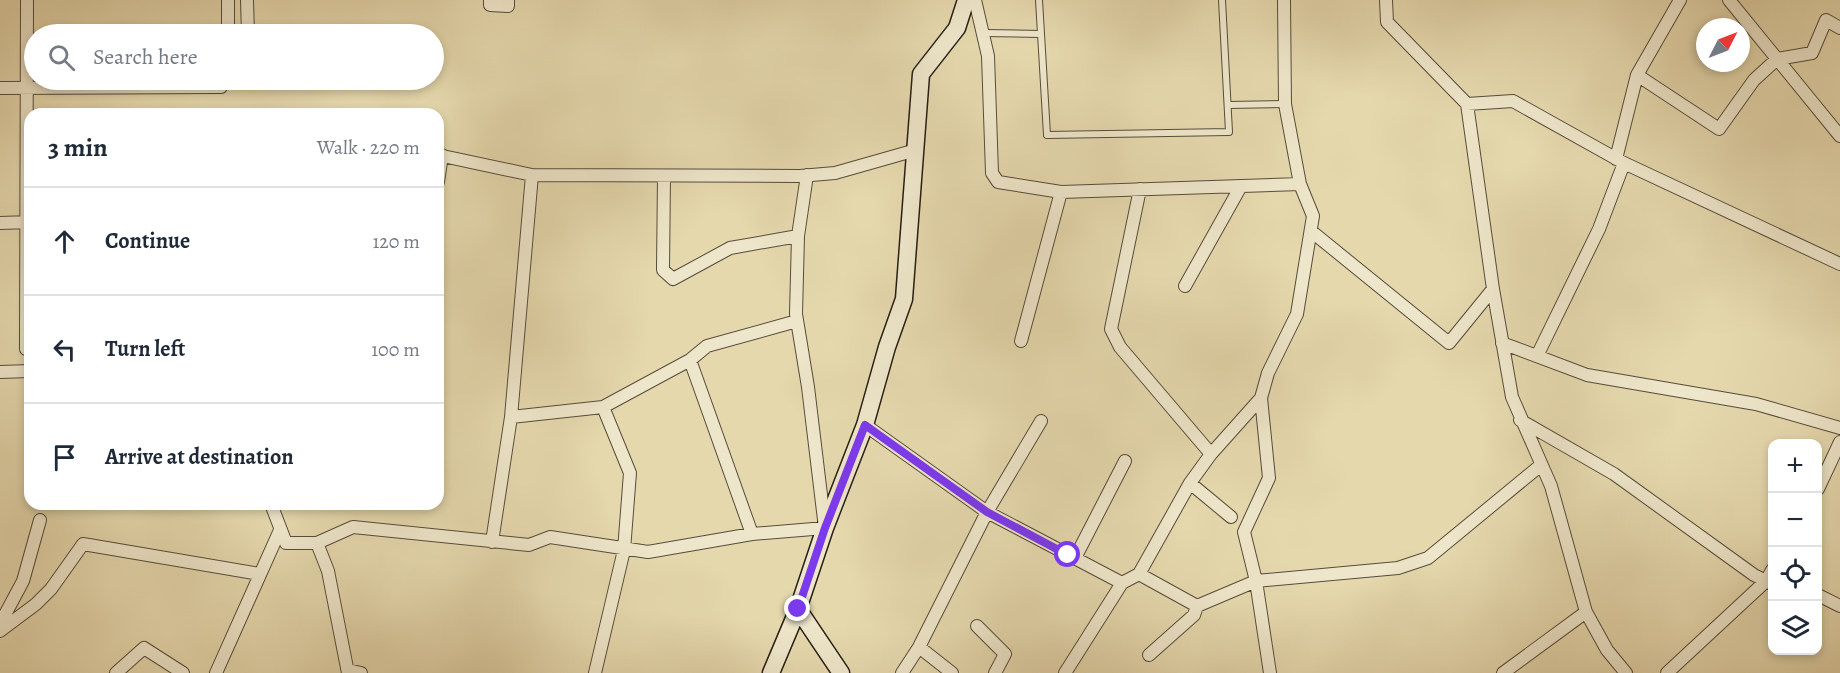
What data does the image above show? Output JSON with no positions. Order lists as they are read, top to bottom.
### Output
{
  "north": "top right",
  "page": {
    "search": "Search here",
    "heading": ["3 min", "Walk · 220 m"],
    "list": [
      ["Continue", "120 m"],
      ["Turn left", "100 m"],
      "Arrive at destination"
    ],
    "map_buttons": ["+", "−"]
  }
}
